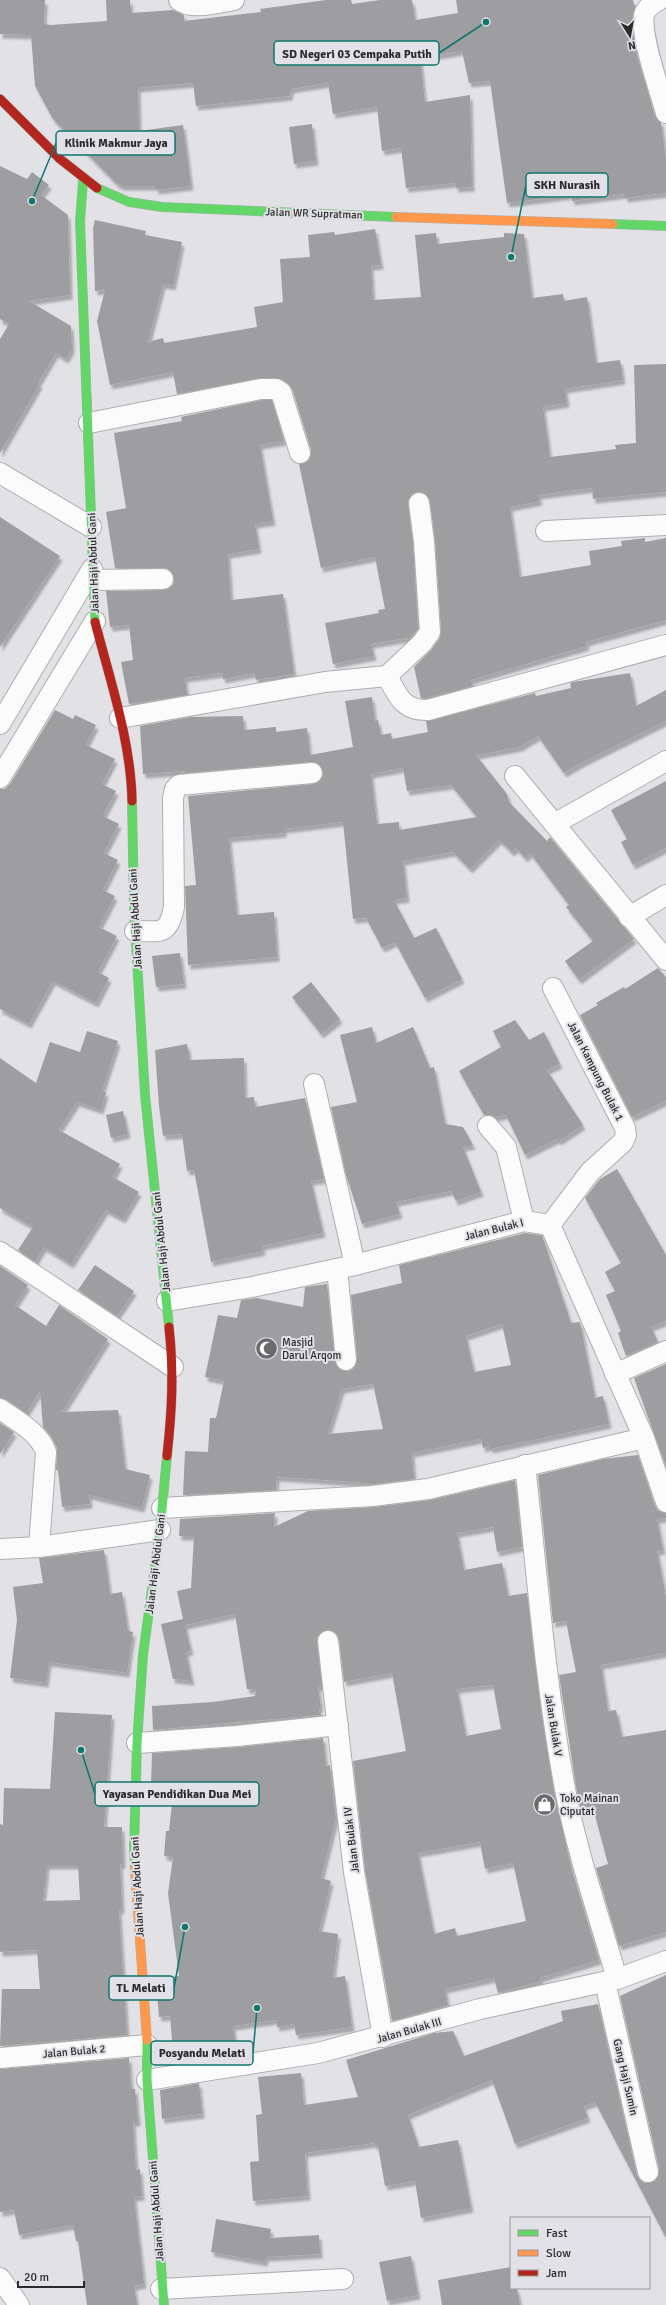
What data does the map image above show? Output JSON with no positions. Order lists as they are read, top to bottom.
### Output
{
  "streets": {
    "street": [
      "Jalan WR Supratman",
      "Jalan Haji Abdul Gani",
      "Jalan Kampung Bulak 1",
      "Jalan Bulak I",
      "Jalan Bulak V",
      "Jalan Bulak IV",
      "Jalan Bulak III",
      "Jalan Bulak 2",
      "Gang Haji Sumin"
    ]
  },
  "crossings": [
    ["Jalan WR Supratman", "Jalan Haji Abdul Gani"],
    ["Jalan Haji Abdul Gani", "Jalan Bulak I"],
    ["Jalan Haji Abdul Gani", "Jalan Bulak III"],
    ["Jalan Haji Abdul Gani", "Jalan Bulak 2"],
    ["Jalan Kampung Bulak 1", "Jalan Bulak I"],
    ["Jalan Bulak V", "Jalan Bulak III"],
    ["Jalan Bulak V", "Gang Haji Sumin"],
    ["Jalan Bulak IV", "Jalan Bulak III"],
    ["Jalan Bulak III", "Gang Haji Sumin"]
  ],
  "places": {
    "other": [
      "SD Negeri 03 Cempaka Putih",
      "Klinik Makmur Jaya",
      "SKH Nurasih",
      "Yayasan Pendidikan Dua Mei",
      "TL Melati",
      "Posyandu Melati"
    ],
    "mosque": ["Masjid Darul Arqom"],
    "shop": ["Toko Mainan Ciputat"]
  },
  "legend": ["Fast", "Slow", "Jam"],
  "scale_bar": "20 m",
  "north": "bottom"
}
